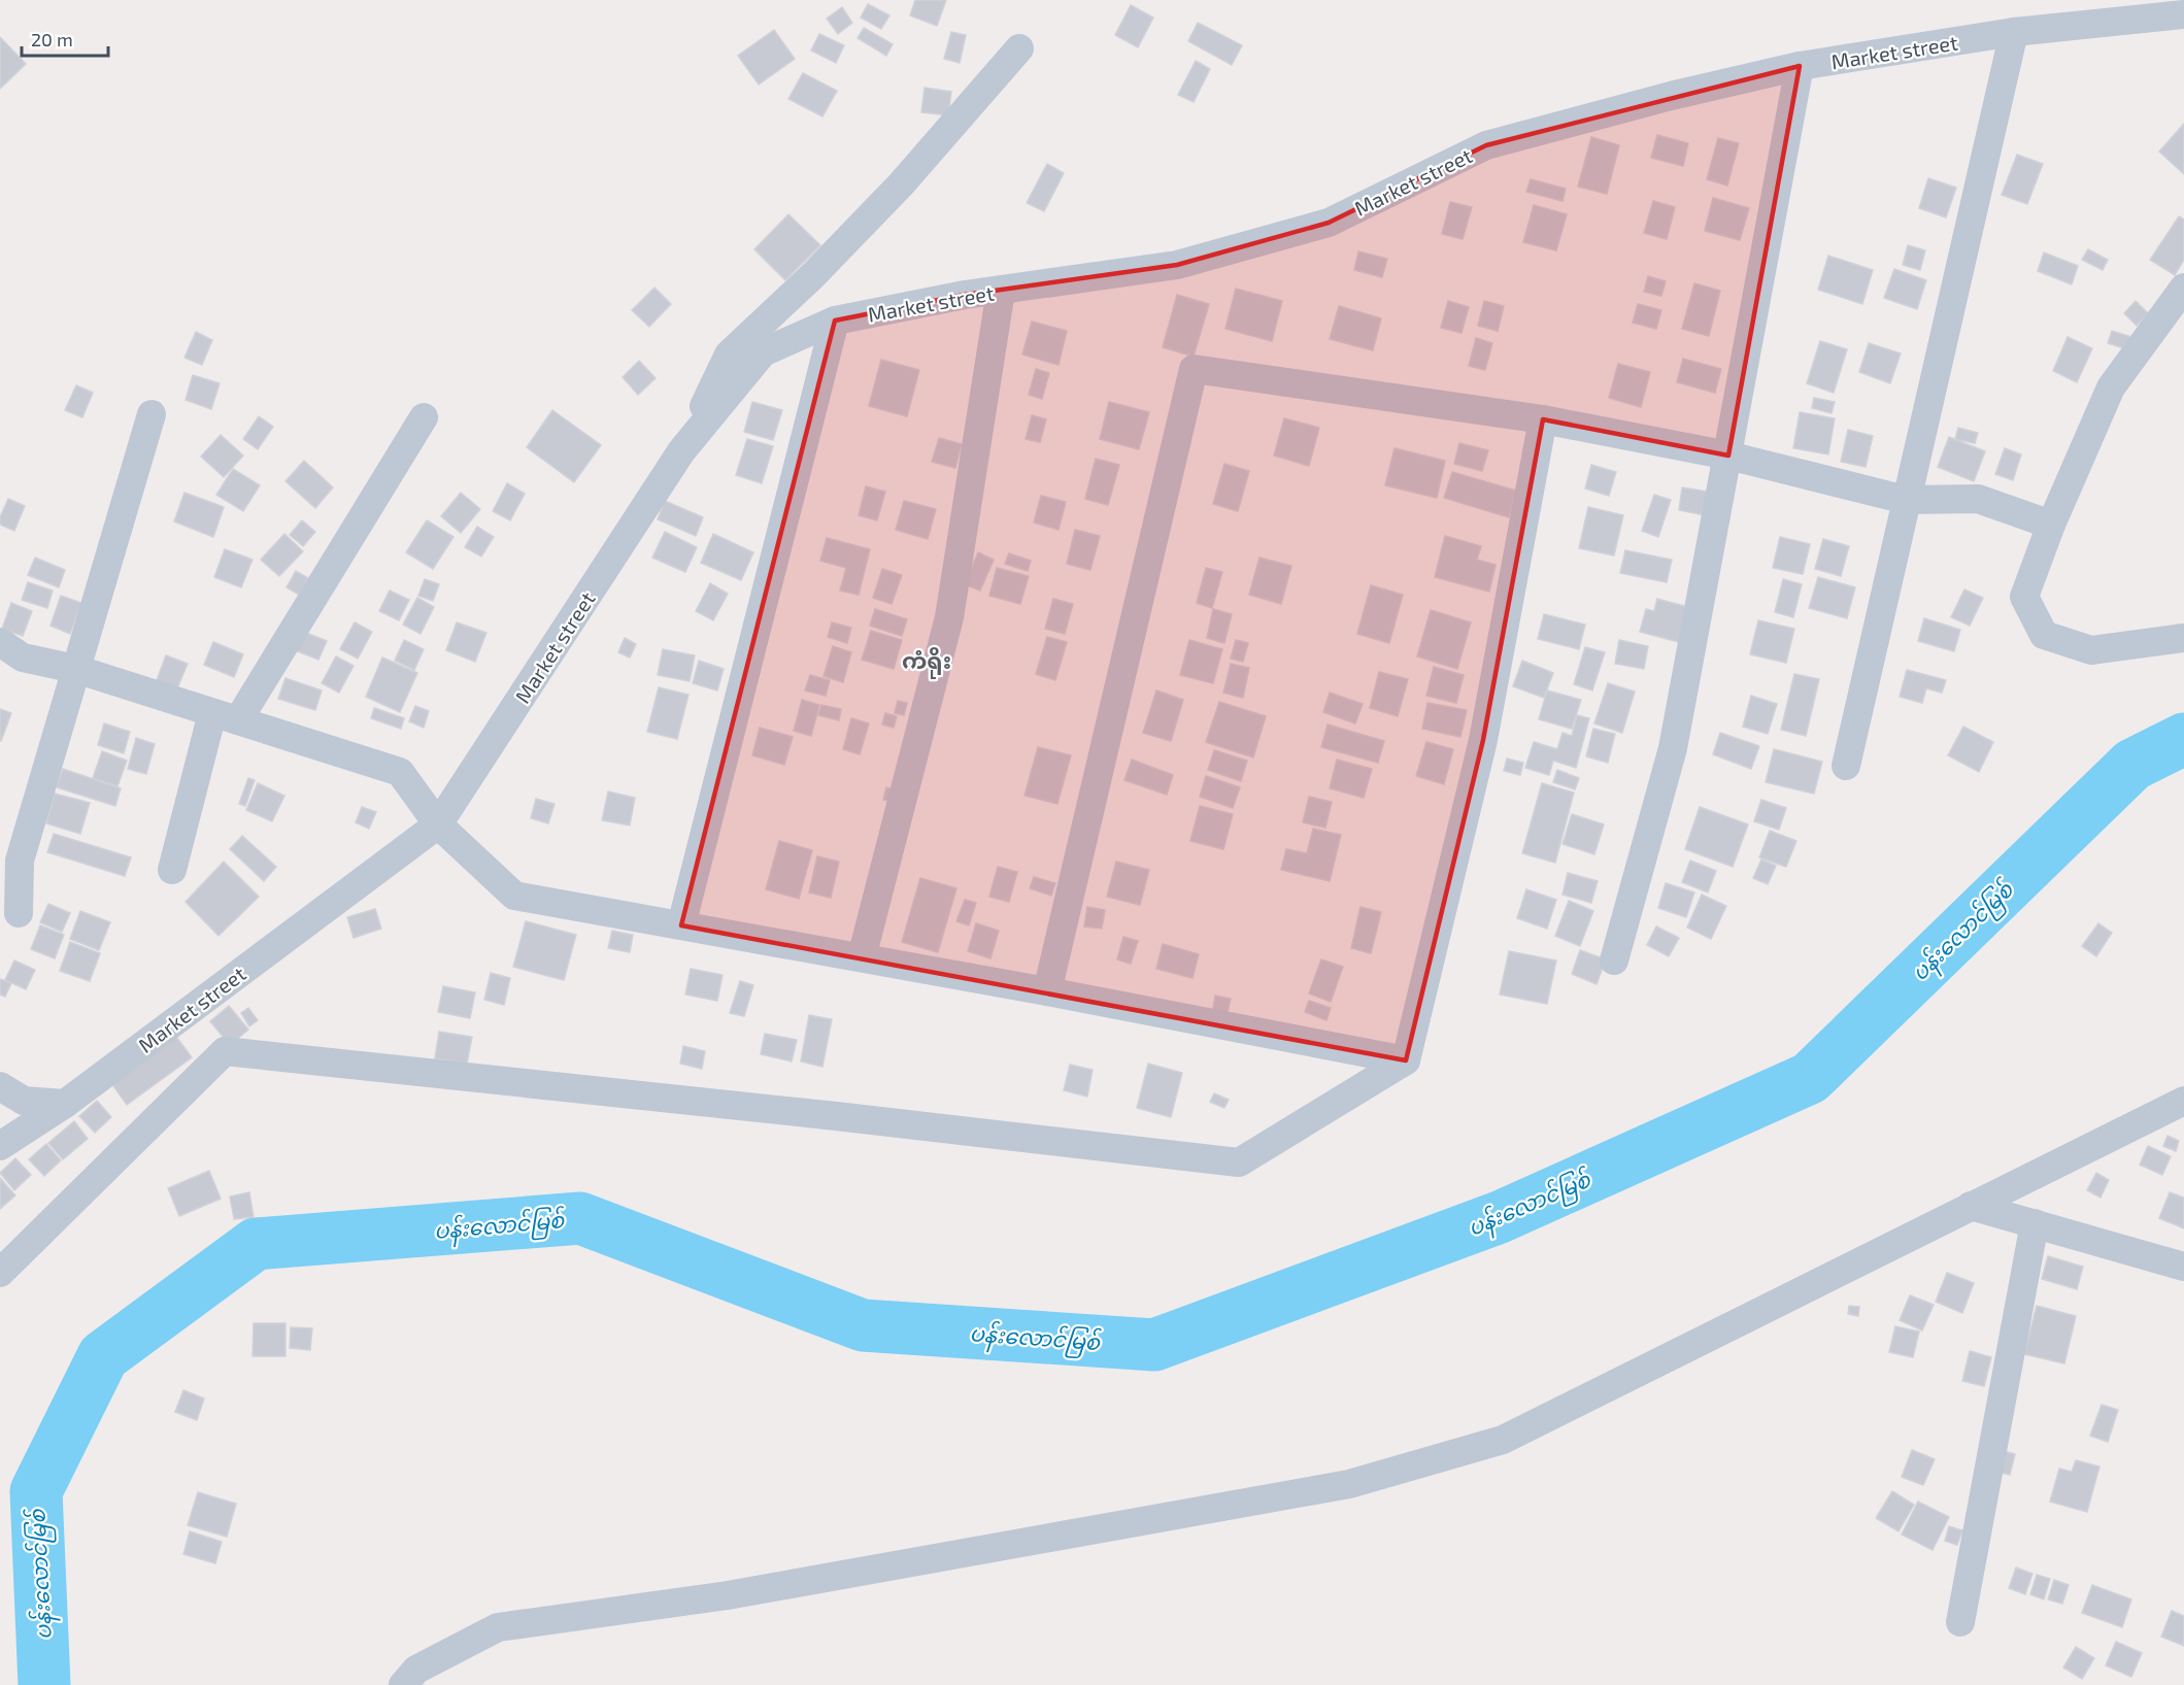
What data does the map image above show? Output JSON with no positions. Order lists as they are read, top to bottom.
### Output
{
  "streets": {
    "street": ["Market street"]
  },
  "districts": ["ကံရိုး"],
  "water": ["ပန်းလောင်မြစ်"],
  "scale_bar": "20 m"
}
